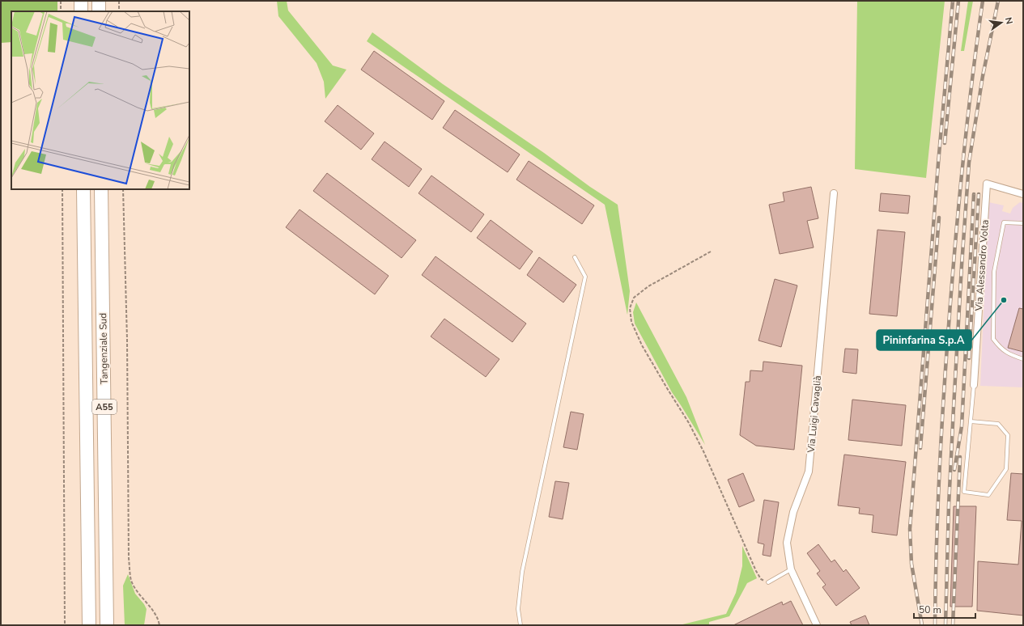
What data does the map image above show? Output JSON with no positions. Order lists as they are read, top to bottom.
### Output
{
  "streets": {
    "highway": ["Tangenziale Sud", "A55"],
    "street": ["Via Alessandro Volta", "Via Luigi Cavaglià"]
  },
  "places": ["Pininfarina S.p.A"],
  "scale_bar": "50 m",
  "north": "right"
}
